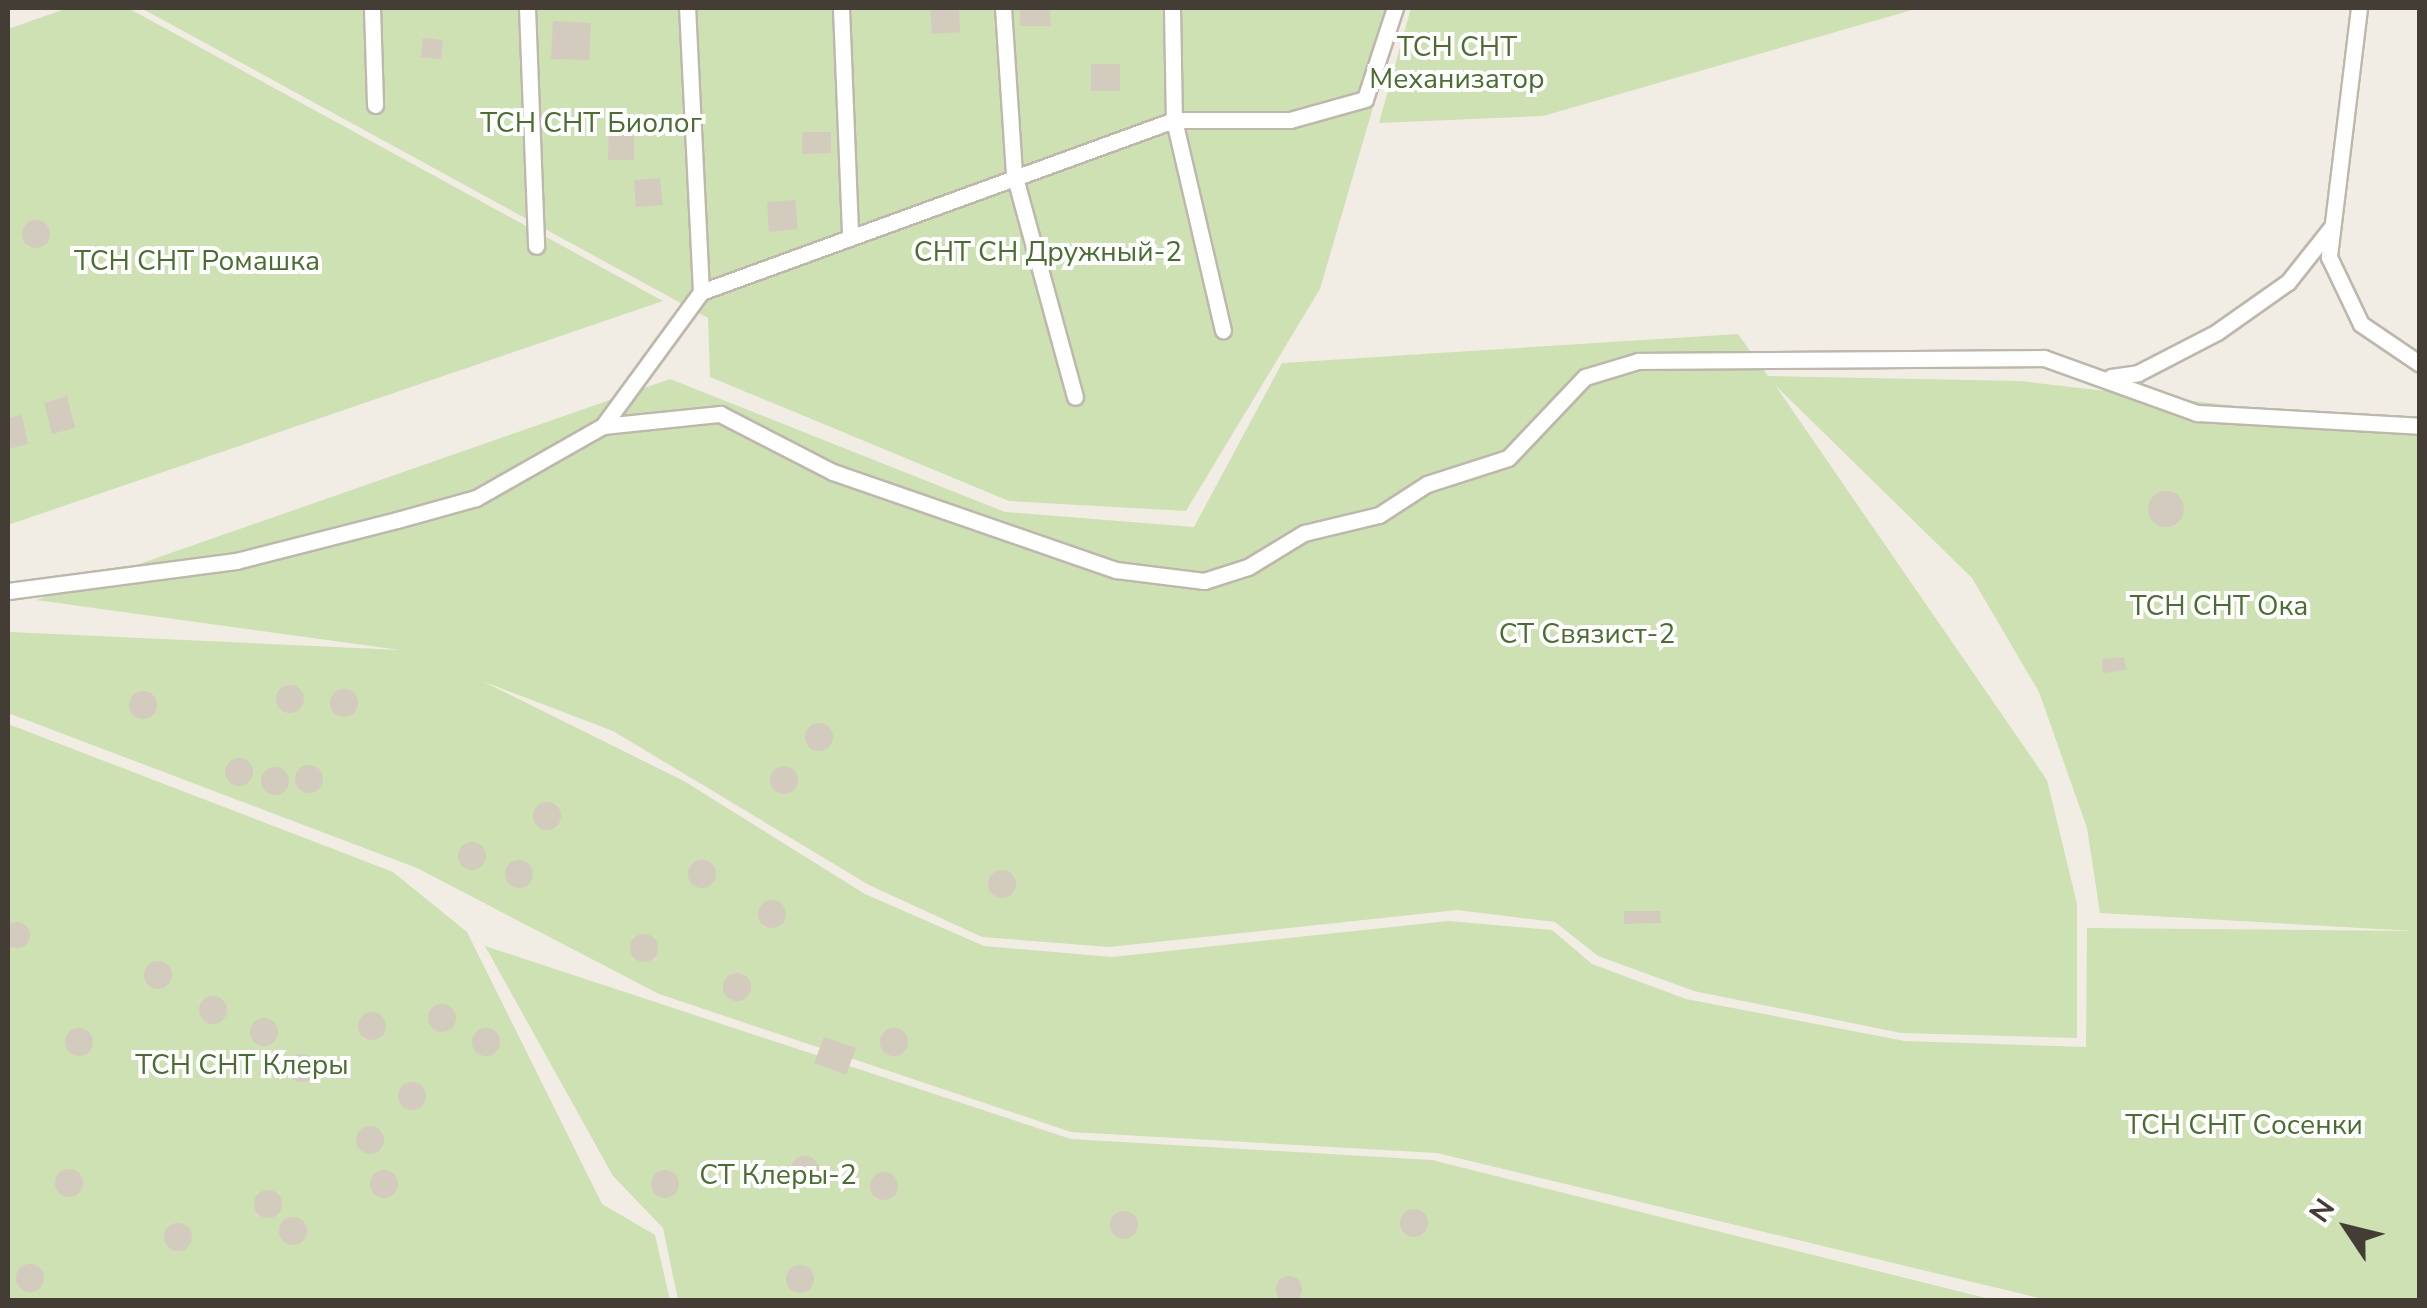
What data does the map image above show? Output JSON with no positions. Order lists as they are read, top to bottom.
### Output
{
  "parks": [
    "ТСН СНТ Механизатор",
    "ТСН СНТ Биолог",
    "СНТ СН Дружный-2",
    "ТСН СНТ Ромашка",
    "ТСН СНТ Ока",
    "СТ Связист-2",
    "ТСН СНТ Клеры",
    "ТСН СНТ Сосенки",
    "СТ Клеры-2"
  ],
  "north": "top left"
}
